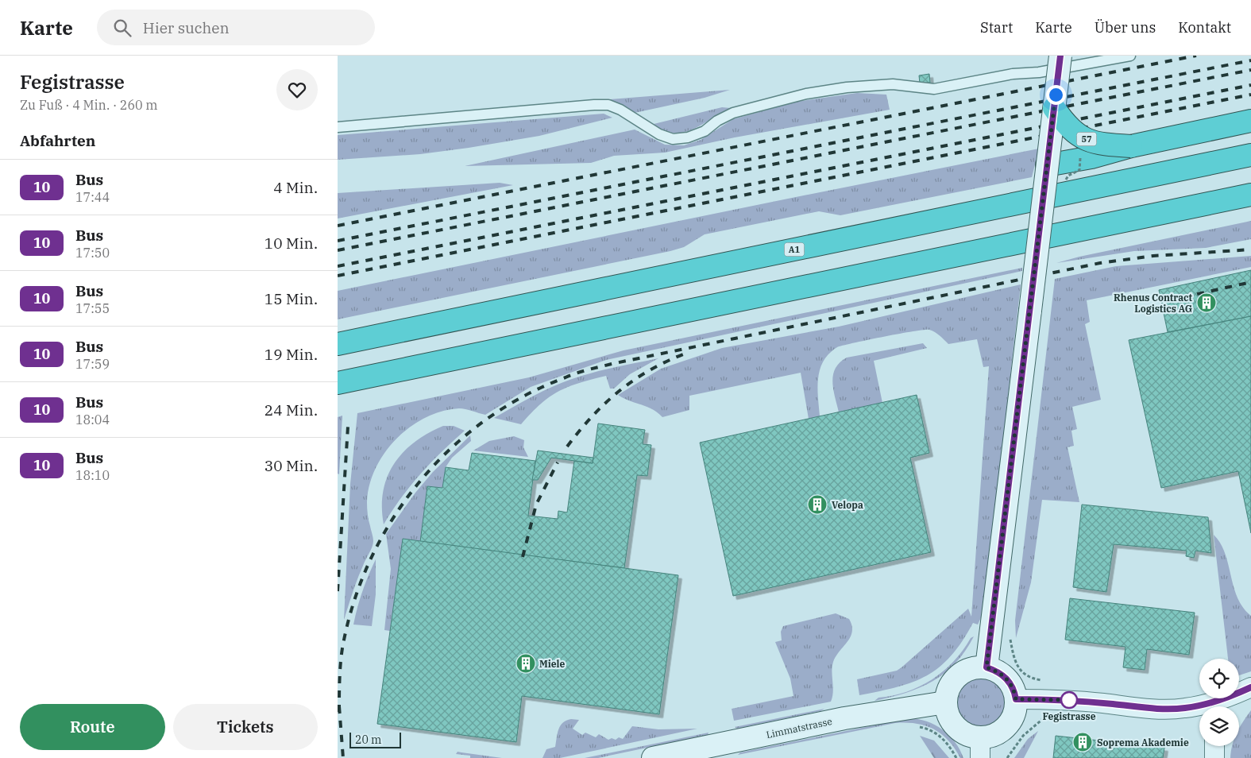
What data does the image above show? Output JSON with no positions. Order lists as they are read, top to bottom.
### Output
{
  "streets": {
    "highway": ["57", "A1"],
    "main road": ["Limmatstrasse"]
  },
  "places": {
    "building": [
      "Rhenus Contract Logistics AG",
      "Velopa",
      "Miele",
      "Soprema Akademie"
    ],
    "other": ["Fegistrasse"]
  },
  "lines": ["bus line 10"],
  "scale_bar": "20 m",
  "page": {
    "header": "Karte",
    "search": "Hier suchen",
    "nav": [
      "Start",
      "Karte",
      "Über uns",
      "Kontakt"
    ],
    "heading": [
      ["Fegistrasse", "Zu Fuß · 4 Min. · 260 m"],
      "Abfahrten"
    ],
    "list": [
      {
        "mark": "10",
        "name": "Bus",
        "note": "17:44",
        "value": "4 Min."
      },
      {
        "mark": "10",
        "name": "Bus",
        "note": "17:50",
        "value": "10 Min."
      },
      {
        "mark": "10",
        "name": "Bus",
        "note": "17:55",
        "value": "15 Min."
      },
      {
        "mark": "10",
        "name": "Bus",
        "note": "17:59",
        "value": "19 Min."
      },
      {
        "mark": "10",
        "name": "Bus",
        "note": "18:04",
        "value": "24 Min."
      },
      {
        "mark": "10",
        "name": "Bus",
        "note": "18:10",
        "value": "30 Min."
      }
    ],
    "buttons": ["Route", "Tickets"],
    "scale": "20 m"
  }
}
